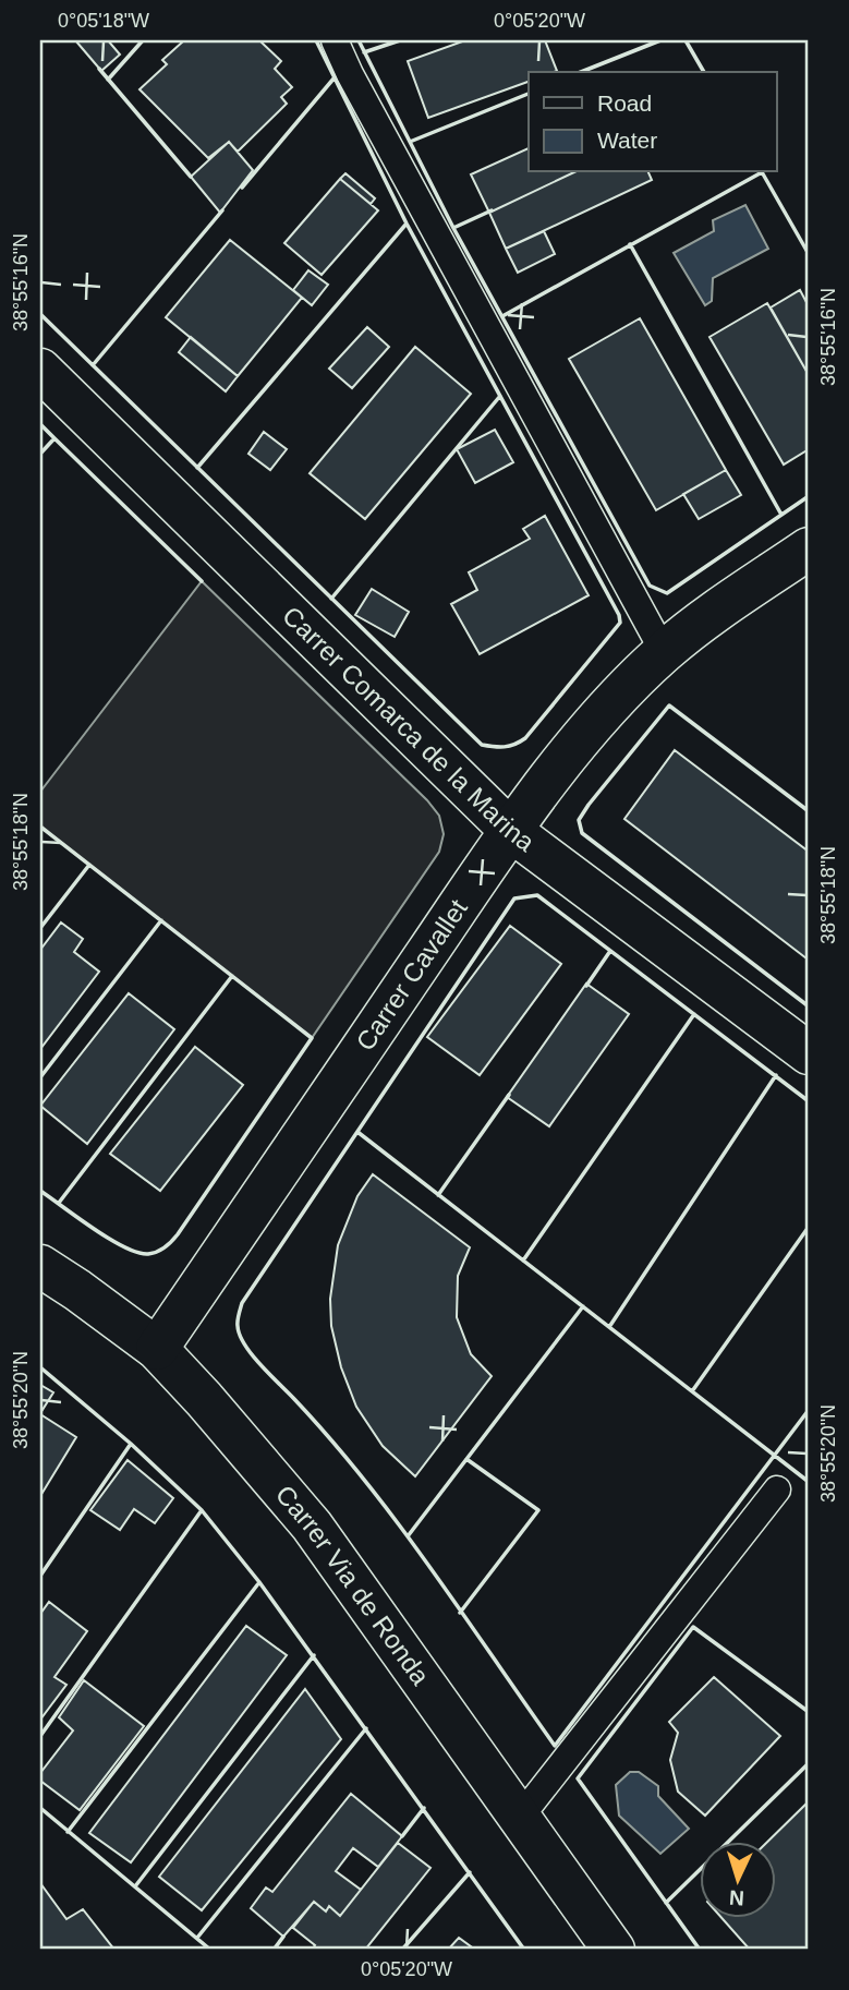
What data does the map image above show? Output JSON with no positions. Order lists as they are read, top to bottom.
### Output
{
  "streets": {
    "street": ["Carrer Comarca de la Marina", "Carrer Cavallet", "Carrer Via de Ronda"]
  },
  "crossings": [
    ["Carrer Comarca de la Marina", "Carrer Cavallet"],
    ["Carrer Cavallet", "Carrer Via de Ronda"]
  ],
  "legend": ["Road", "Water"],
  "north": "bottom",
  "coordinates": [
    "0°05'18\"W",
    "0°05'20\"W",
    "38°55'16\"N",
    "38°55'18\"N",
    "38°55'20\"N"
  ]
}
